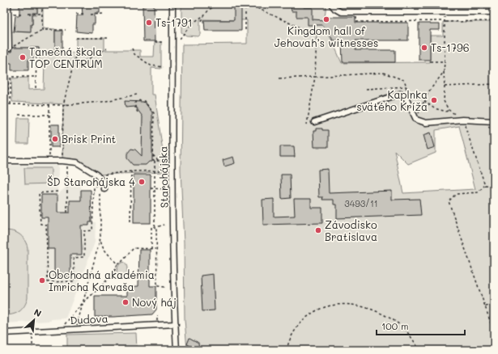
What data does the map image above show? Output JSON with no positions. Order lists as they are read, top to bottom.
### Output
{
  "streets": {
    "street": ["Starohájska", "Dudova"]
  },
  "crossings": [
    ["Starohájska", "Dudova"]
  ],
  "places": [
    "Kingdom hall of Jehovah’s witnesses",
    "Ts-1791",
    "Ts-1796",
    "Tanečná škola TOP CENTRUM",
    "Kaplnka svätého Kríža",
    "Brisk Print",
    "ŠD Starohájska 4",
    "Závodisko Bratislava",
    "Obchodná akadémia Imricha Karvaša",
    "Nový háj"
  ],
  "house_numbers": ["3493/11"],
  "scale_bar": "100 m",
  "north": "top right"
}
